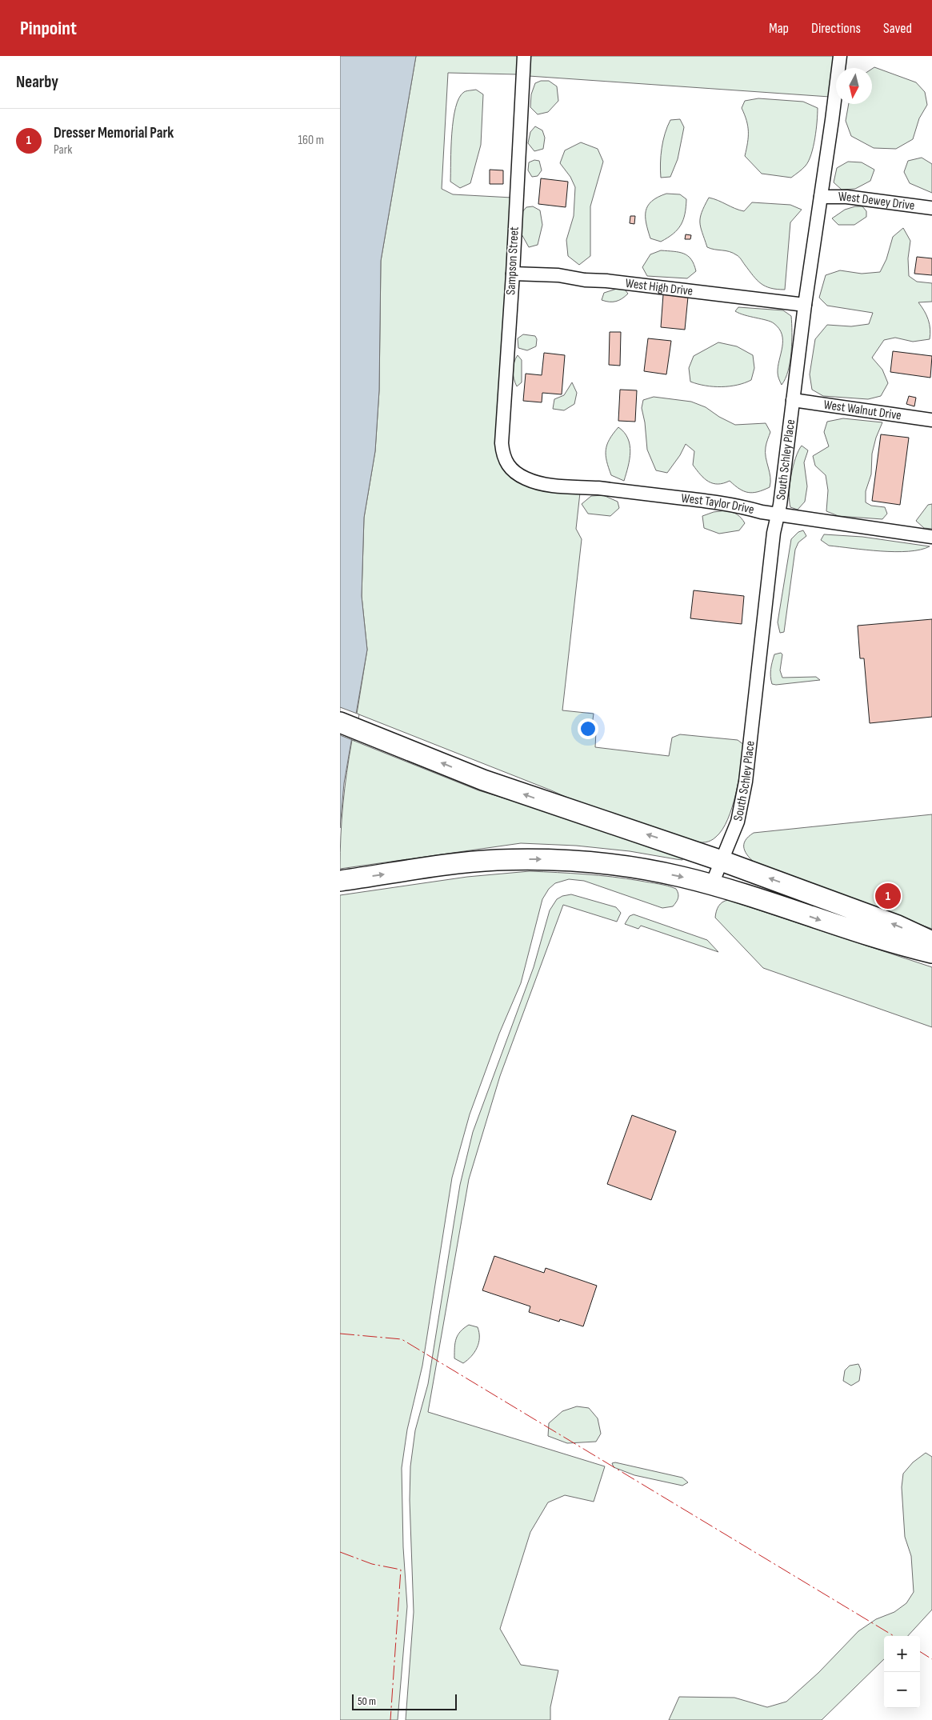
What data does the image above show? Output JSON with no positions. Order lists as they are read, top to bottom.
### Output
{
  "streets": {
    "street": [
      "West Dewey Drive",
      "Sampson Street",
      "West High Drive",
      "West Walnut Drive",
      "South Schley Place",
      "West Taylor Drive"
    ]
  },
  "crossings": [
    ["West Dewey Drive", "South Schley Place"],
    ["Sampson Street", "West High Drive"],
    ["Sampson Street", "West Taylor Drive"],
    ["West High Drive", "South Schley Place"],
    ["West Walnut Drive", "South Schley Place"],
    ["South Schley Place", "West Taylor Drive"]
  ],
  "scale_bar": "50 m",
  "north": "bottom",
  "page": {
    "header": "Pinpoint",
    "nav": ["Map", "Directions", "Saved"],
    "heading": "Nearby",
    "list": [
      {
        "mark": "1",
        "name": "Dresser Memorial Park",
        "note": "Park",
        "value": "160 m"
      }
    ],
    "pins": "1",
    "map_buttons": ["+", "−"],
    "scale": "50 m"
  }
}
